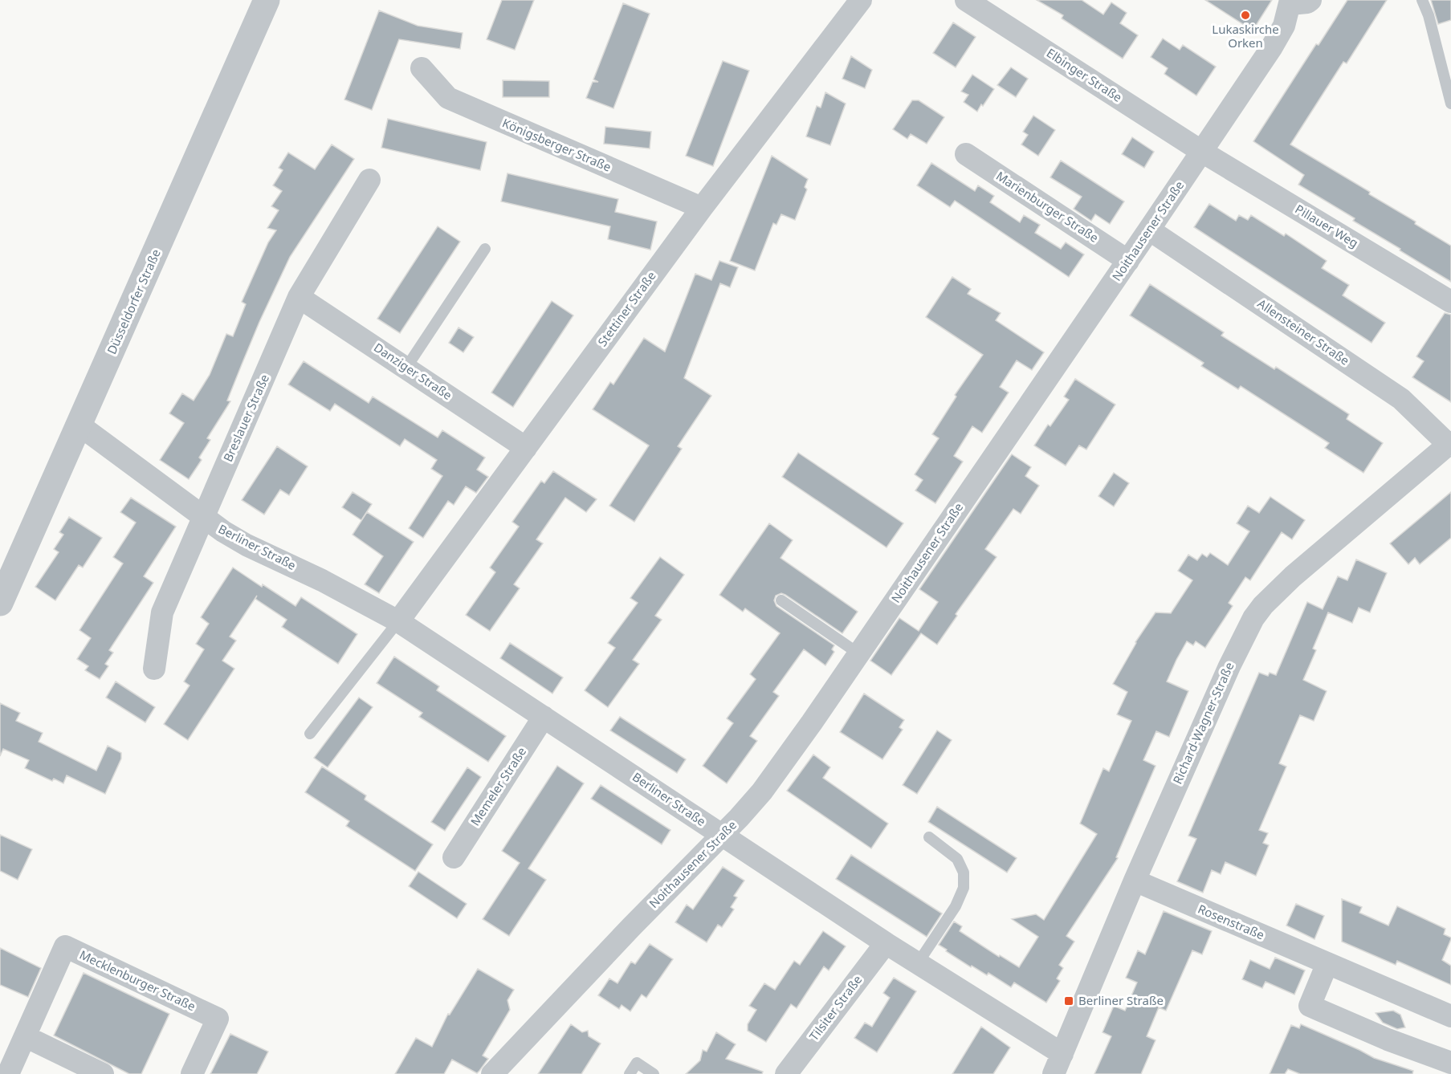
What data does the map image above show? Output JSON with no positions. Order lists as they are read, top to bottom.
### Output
{
  "streets": {
    "street": [
      "Elbinger Straße",
      "Königsberger Straße",
      "Marienburger Straße",
      "Pillauer Weg",
      "Noithausener Straße",
      "Düsseldorfer Straße",
      "Stettiner Straße",
      "Allensteiner Straße",
      "Danziger Straße",
      "Breslauer Straße",
      "Berliner Straße",
      "Richard-Wagner-Straße",
      "Memeler Straße",
      "Rosenstraße",
      "Mecklenburger Straße",
      "Tilsiter Straße"
    ]
  },
  "crossings": [
    ["Elbinger Straße", "Pillauer Weg"],
    ["Elbinger Straße", "Noithausener Straße"],
    ["Königsberger Straße", "Stettiner Straße"],
    ["Marienburger Straße", "Noithausener Straße"],
    ["Pillauer Weg", "Noithausener Straße"],
    ["Noithausener Straße", "Allensteiner Straße"],
    ["Noithausener Straße", "Berliner Straße"],
    ["Düsseldorfer Straße", "Berliner Straße"],
    ["Stettiner Straße", "Danziger Straße"],
    ["Stettiner Straße", "Berliner Straße"],
    ["Allensteiner Straße", "Richard-Wagner-Straße"],
    ["Danziger Straße", "Breslauer Straße"],
    ["Breslauer Straße", "Berliner Straße"],
    ["Berliner Straße", "Richard-Wagner-Straße"],
    ["Berliner Straße", "Memeler Straße"],
    ["Berliner Straße", "Tilsiter Straße"],
    ["Richard-Wagner-Straße", "Rosenstraße"]
  ],
  "places": {
    "other": ["Lukaskirche Orken"],
    "transit": ["Berliner Straße"]
  }
}
